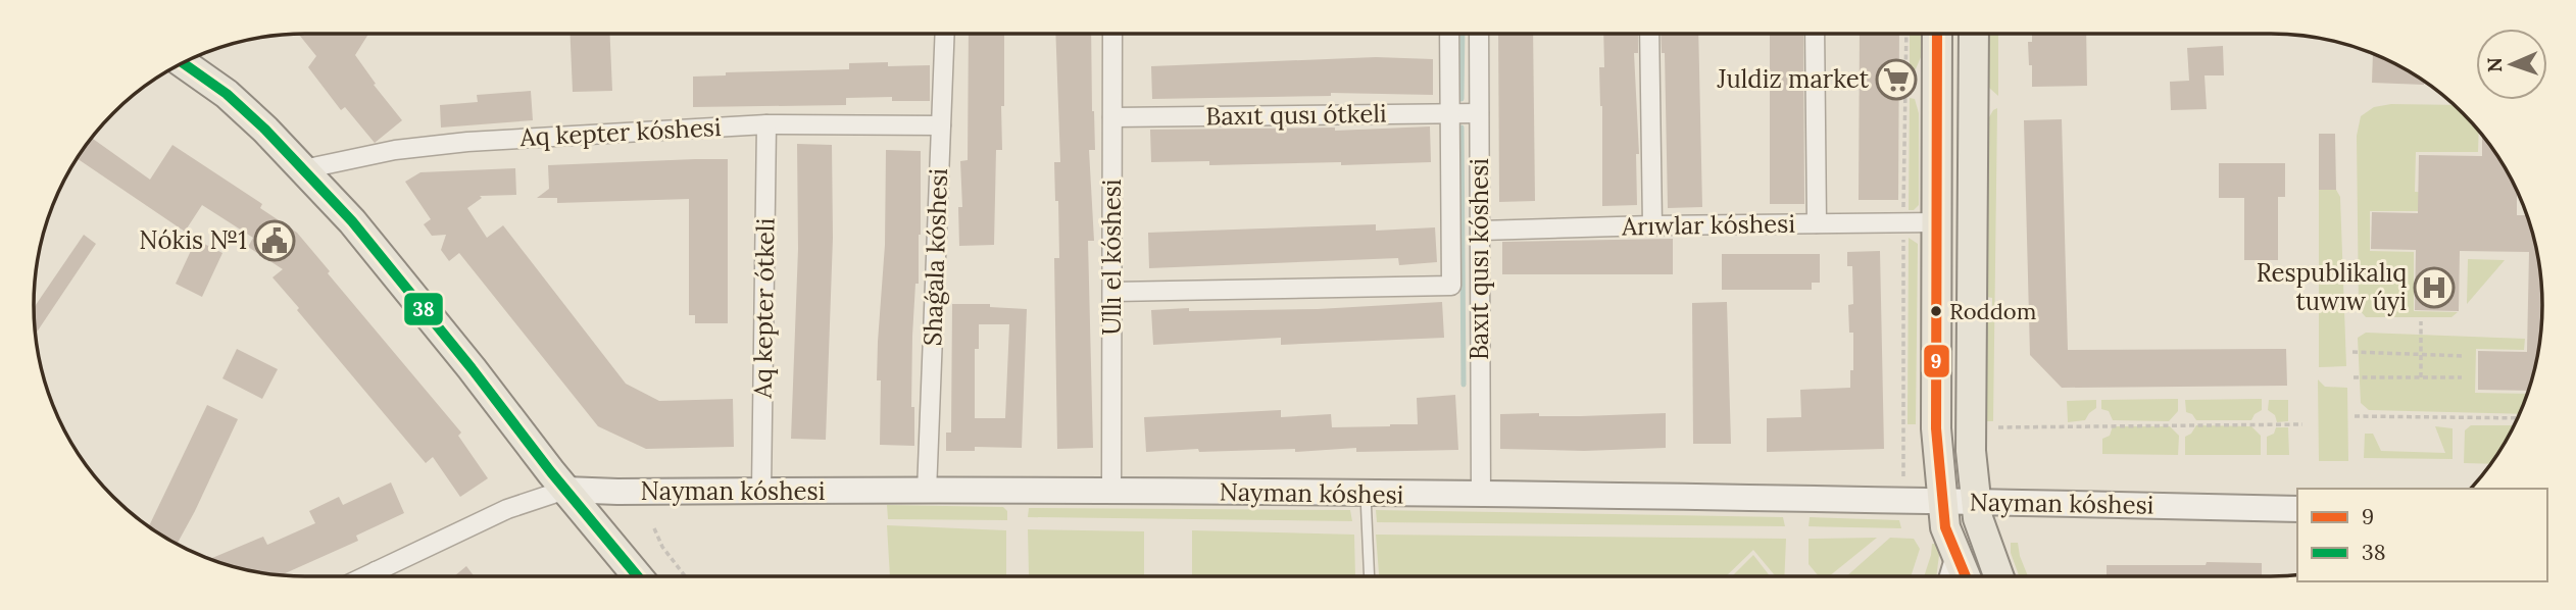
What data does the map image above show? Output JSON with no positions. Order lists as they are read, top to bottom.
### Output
{
  "streets": {
    "main road": ["Nayman kóshesi"],
    "street": [
      "Baxıt qusı ótkeli",
      "Aq kepter kóshesi",
      "Arıwlar kóshesi",
      "Shaǵala kóshesi",
      "Ullı el kóshesi",
      "Baxıt qusı kóshesi",
      "Aq kepter ótkeli"
    ]
  },
  "crossings": [
    ["Baxıt qusı ótkeli", "Ullı el kóshesi"],
    ["Baxıt qusı ótkeli", "Baxıt qusı kóshesi"],
    ["Aq kepter kóshesi", "Shaǵala kóshesi"],
    ["Aq kepter kóshesi", "Aq kepter ótkeli"],
    ["Arıwlar kóshesi", "Baxıt qusı kóshesi"],
    ["Shaǵala kóshesi", "Nayman kóshesi"],
    ["Ullı el kóshesi", "Baxıt qusı kóshesi"],
    ["Ullı el kóshesi", "Nayman kóshesi"],
    ["Baxıt qusı kóshesi", "Nayman kóshesi"],
    ["Aq kepter ótkeli", "Nayman kóshesi"]
  ],
  "places": {
    "supermarket": ["Juldiz market"],
    "public building": ["Nókis №1"],
    "hospital": ["Respublikalıq tuwıw úyi"],
    "other": ["Roddom"]
  },
  "lines": ["transit line 9", "transit line 38"],
  "legend": ["9", "38"],
  "north": "left"
}
